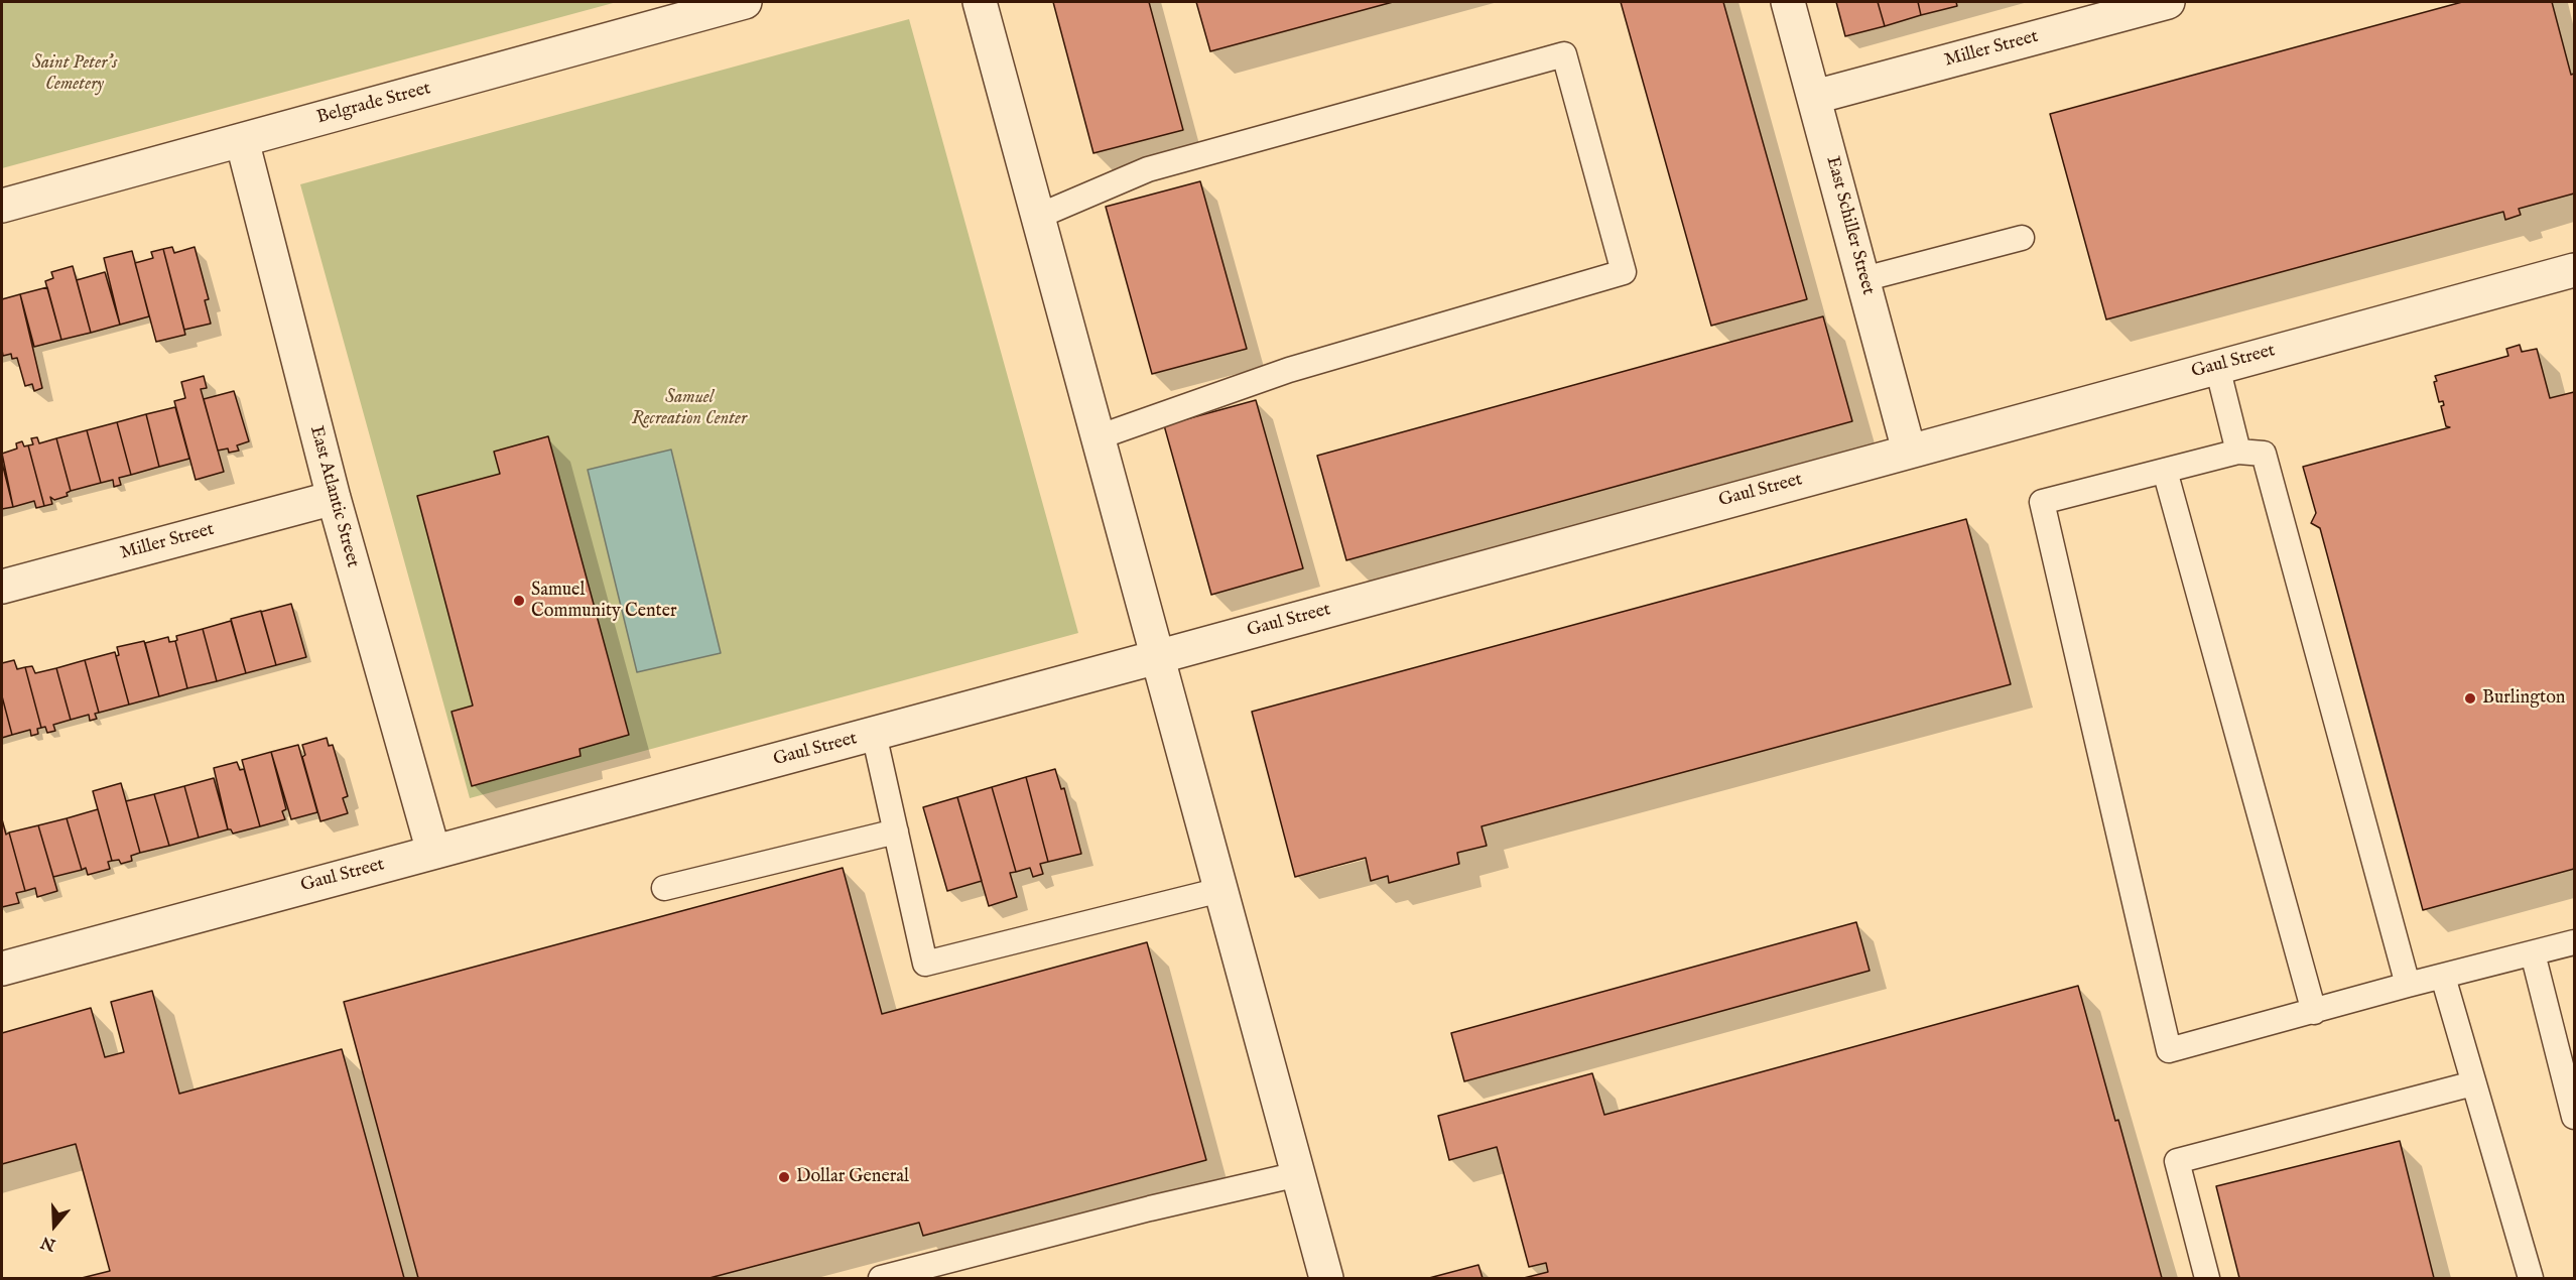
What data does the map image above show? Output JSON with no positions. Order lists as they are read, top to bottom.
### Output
{
  "streets": {
    "street": [
      "Miller Street",
      "Belgrade Street",
      "East Schiller Street",
      "Gaul Street",
      "East Atlantic Street"
    ]
  },
  "crossings": [
    ["Miller Street", "East Schiller Street"],
    ["Miller Street", "East Atlantic Street"],
    ["Belgrade Street", "East Atlantic Street"],
    ["East Schiller Street", "Gaul Street"],
    ["Gaul Street", "East Atlantic Street"]
  ],
  "parks": ["Saint Peter's Cemetery", "Samuel Recreation Center"],
  "places": ["Samuel Community Center", "Burlington", "Dollar General"],
  "north": "bottom"
}
